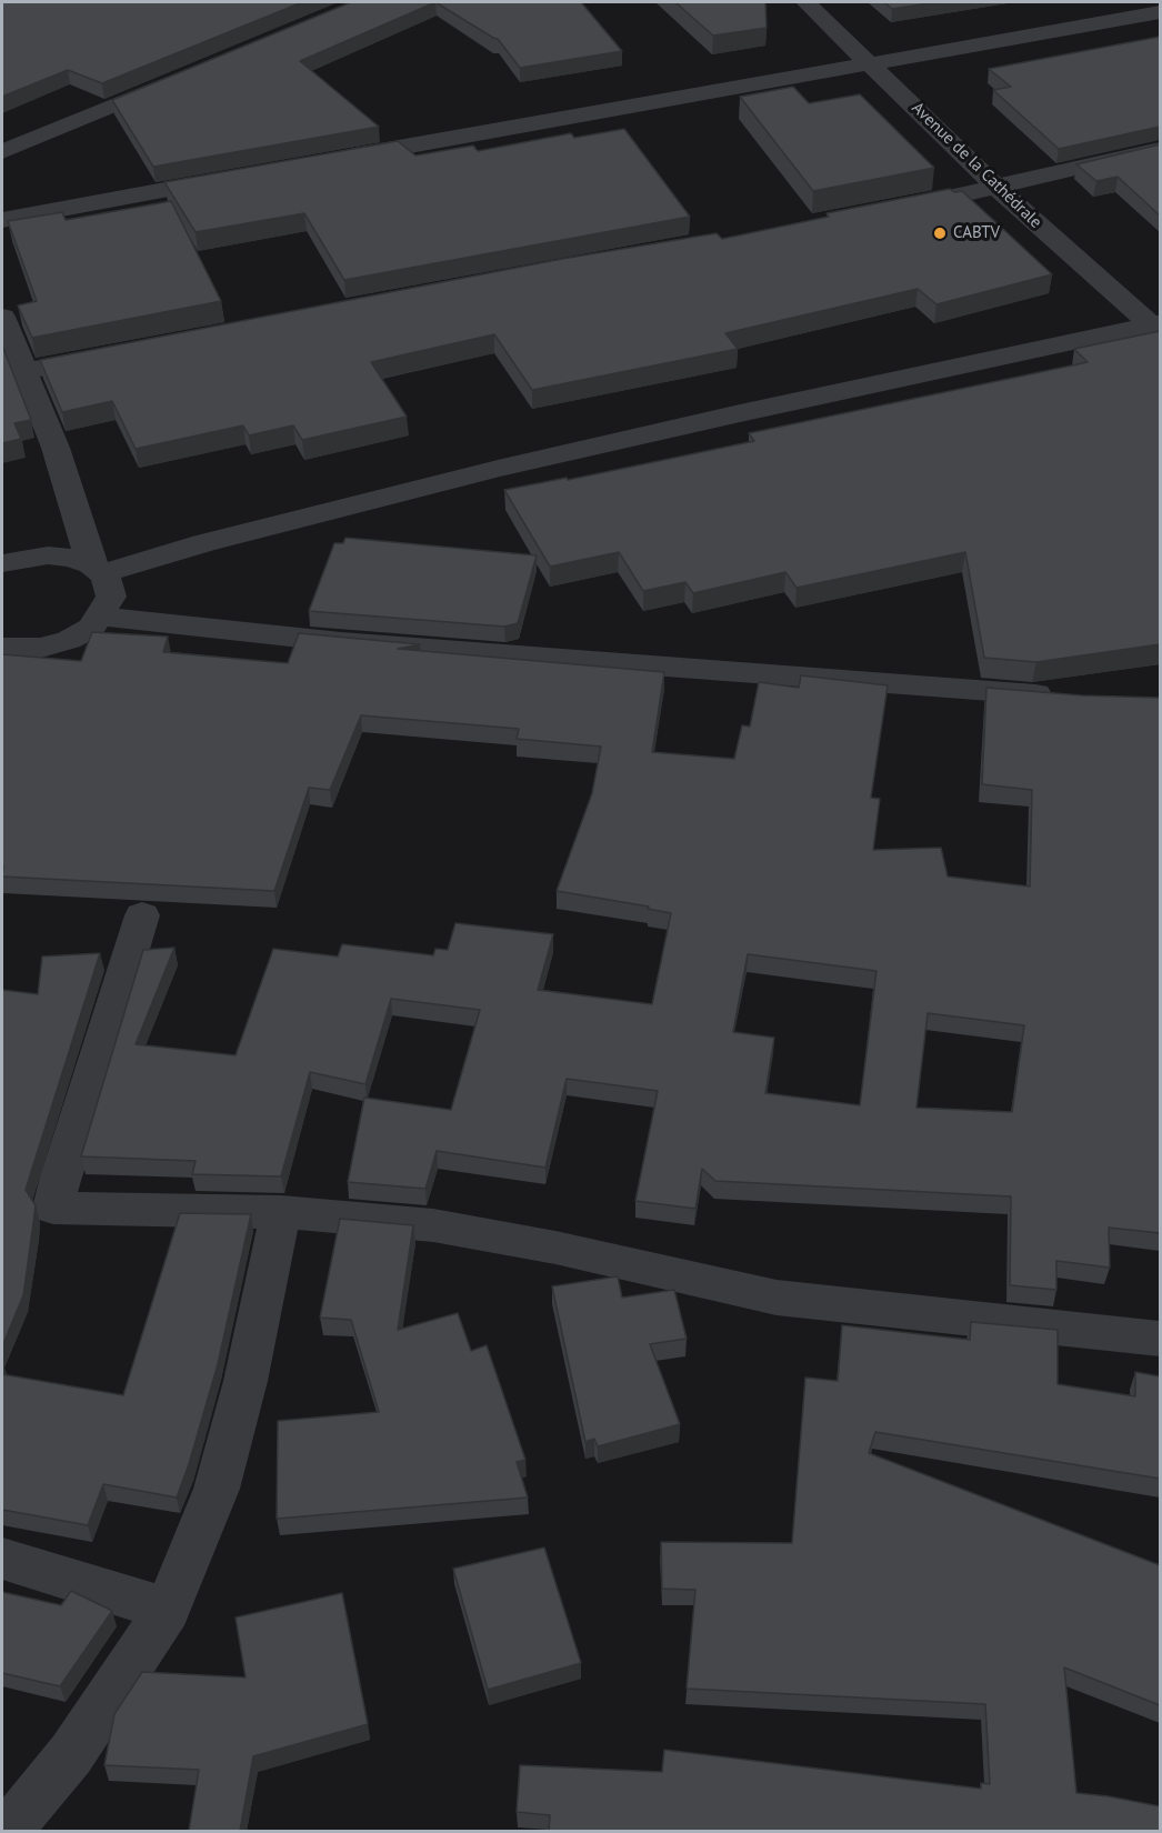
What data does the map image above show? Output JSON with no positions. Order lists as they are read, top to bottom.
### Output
{
  "streets": {
    "street": ["Avenue de la Cathédrale"]
  },
  "places": ["CABTV"]
}
